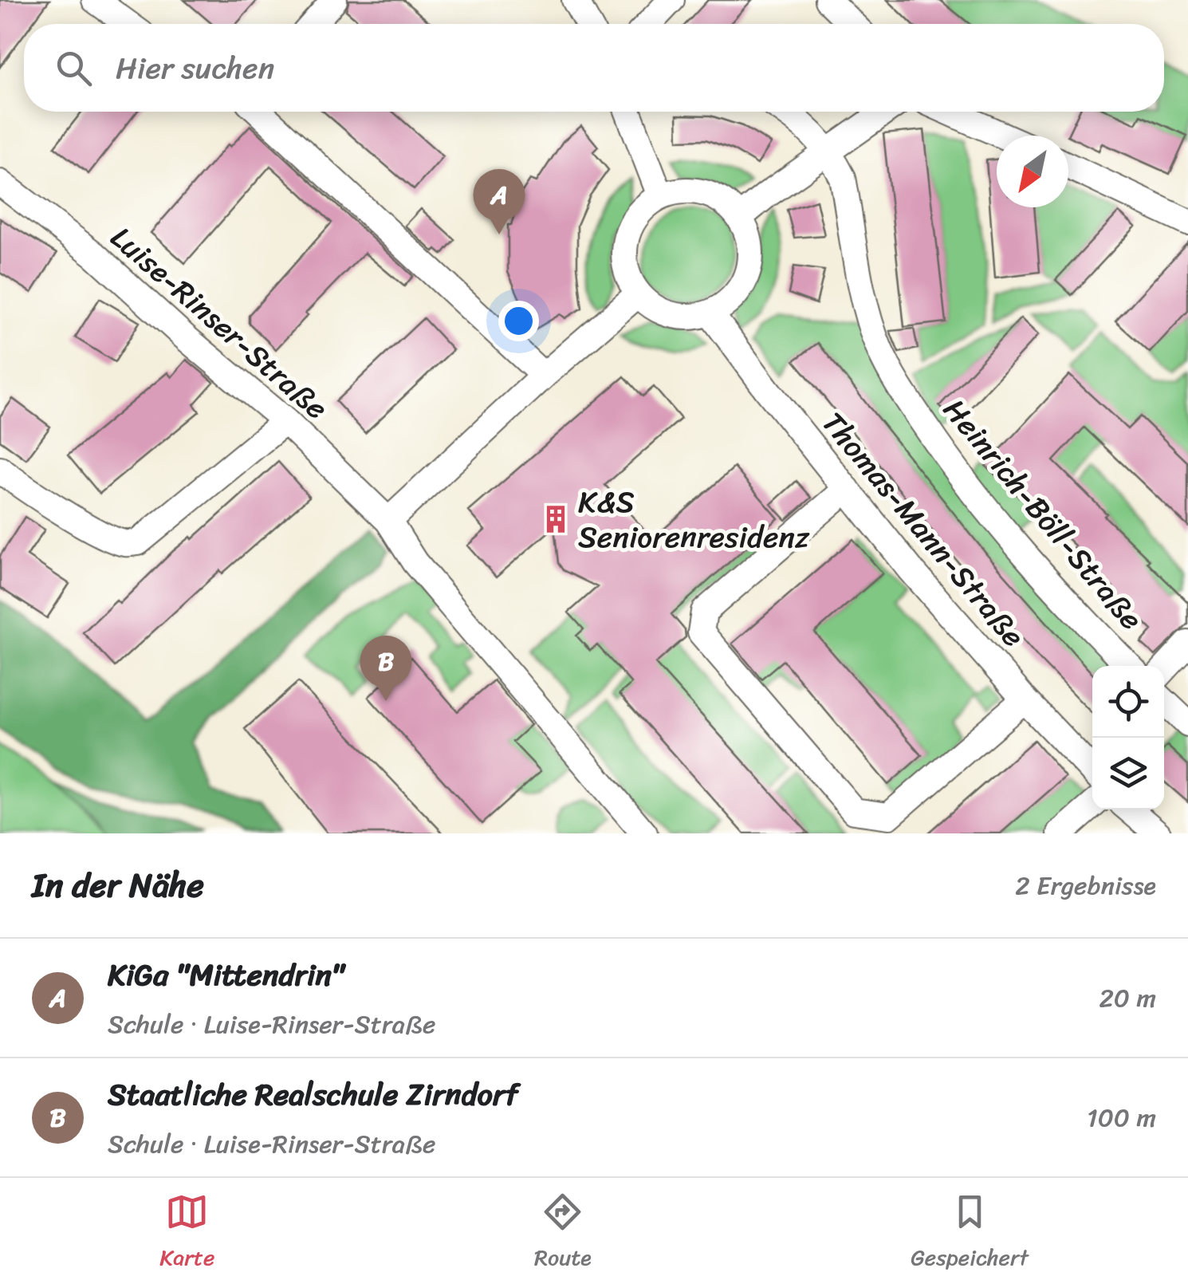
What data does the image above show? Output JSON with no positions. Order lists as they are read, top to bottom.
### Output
{
  "streets": {
    "street": ["Luise-Rinser-Straße", "Heinrich-Böll-Straße", "Thomas-Mann-Straße"]
  },
  "places": {
    "building": ["K&S Seniorenresidenz"]
  },
  "north": "bottom left",
  "page": {
    "search": "Hier suchen",
    "pins": ["A", "B"],
    "heading": ["In der Nähe", "2 Ergebnisse"],
    "list": [
      {
        "mark": "A",
        "name": "KiGa \"Mittendrin\"",
        "note": "Schule · Luise-Rinser-Straße",
        "value": "20 m"
      },
      {
        "mark": "B",
        "name": "Staatliche Realschule Zirndorf",
        "note": "Schule · Luise-Rinser-Straße",
        "value": "100 m"
      }
    ],
    "nav": ["Karte", "Route", "Gespeichert"]
  }
}
